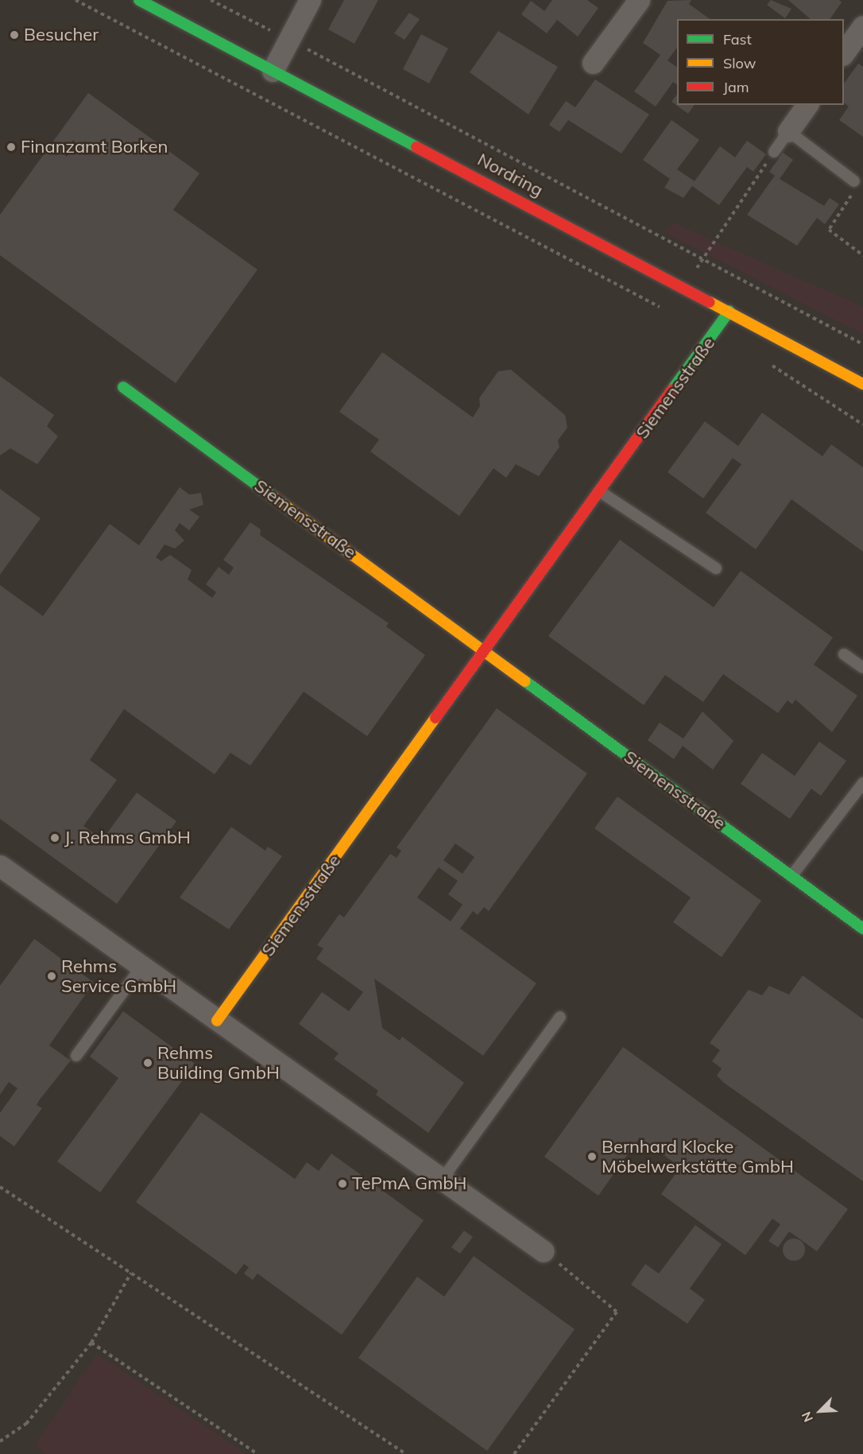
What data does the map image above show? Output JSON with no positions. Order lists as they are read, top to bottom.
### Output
{
  "streets": {
    "street": ["Nordring", "Siemensstraße"]
  },
  "crossings": [
    ["Nordring", "Siemensstraße"]
  ],
  "places": [
    "Besucher",
    "Finanzamt Borken",
    "J. Rehms GmbH",
    "Rehms Service GmbH",
    "Rehms Building GmbH",
    "Bernhard Klocke Möbelwerkstätte GmbH",
    "TePmA GmbH"
  ],
  "legend": ["Fast", "Slow", "Jam"],
  "north": "bottom left"
}
